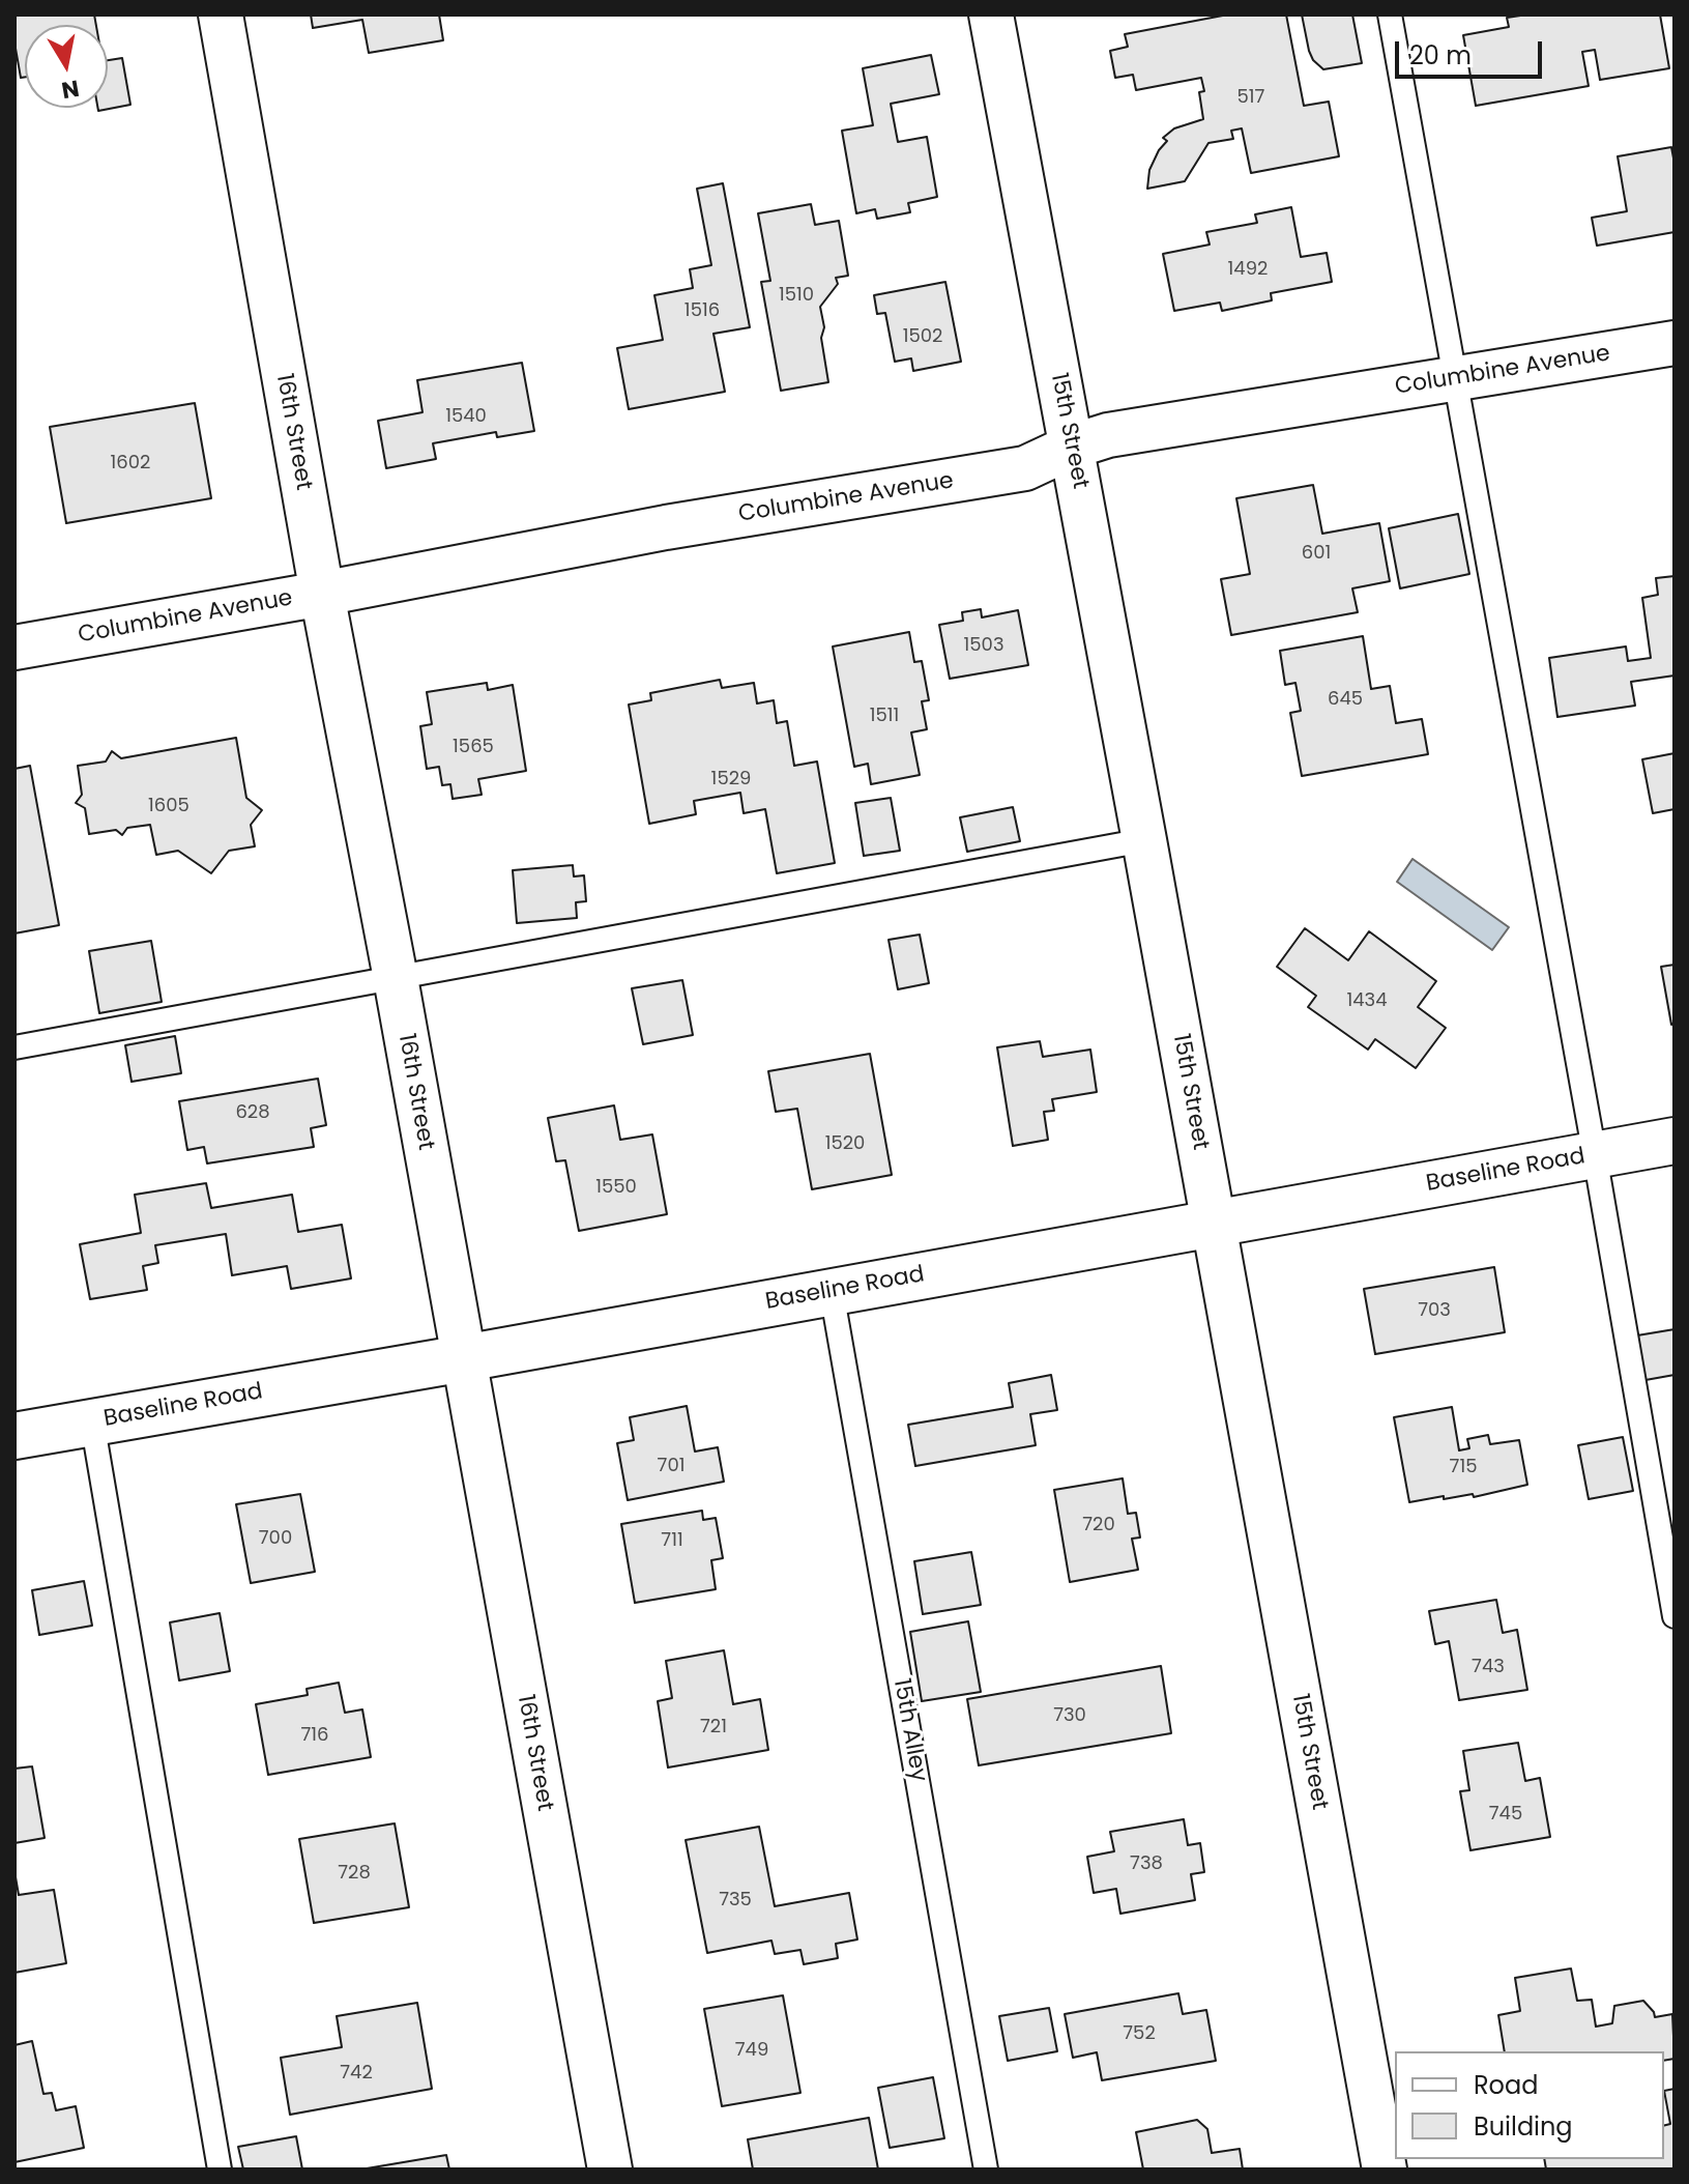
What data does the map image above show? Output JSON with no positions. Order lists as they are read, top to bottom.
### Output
{
  "streets": {
    "street": [
      "Columbine Avenue",
      "15th Street",
      "16th Street",
      "Baseline Road"
    ],
    "lane": ["15th Alley"]
  },
  "crossings": [
    ["Columbine Avenue", "15th Street"],
    ["Columbine Avenue", "16th Street"],
    ["15th Street", "Baseline Road"],
    ["16th Street", "Baseline Road"],
    ["Baseline Road", "15th Alley"]
  ],
  "house_numbers": [
    "517",
    "1492",
    "1510",
    "1516",
    "1502",
    "1540",
    "1602",
    "601",
    "1503",
    "645",
    "1511",
    "1565",
    "1529",
    "1605",
    "1434",
    "628",
    "1520",
    "1550",
    "703",
    "701",
    "715",
    "720",
    "700",
    "711",
    "743",
    "730",
    "721",
    "716",
    "745",
    "738",
    "728",
    "735",
    "752",
    "749",
    "742"
  ],
  "legend": ["Road", "Building"],
  "scale_bar": "20 m",
  "north": "bottom"
}
